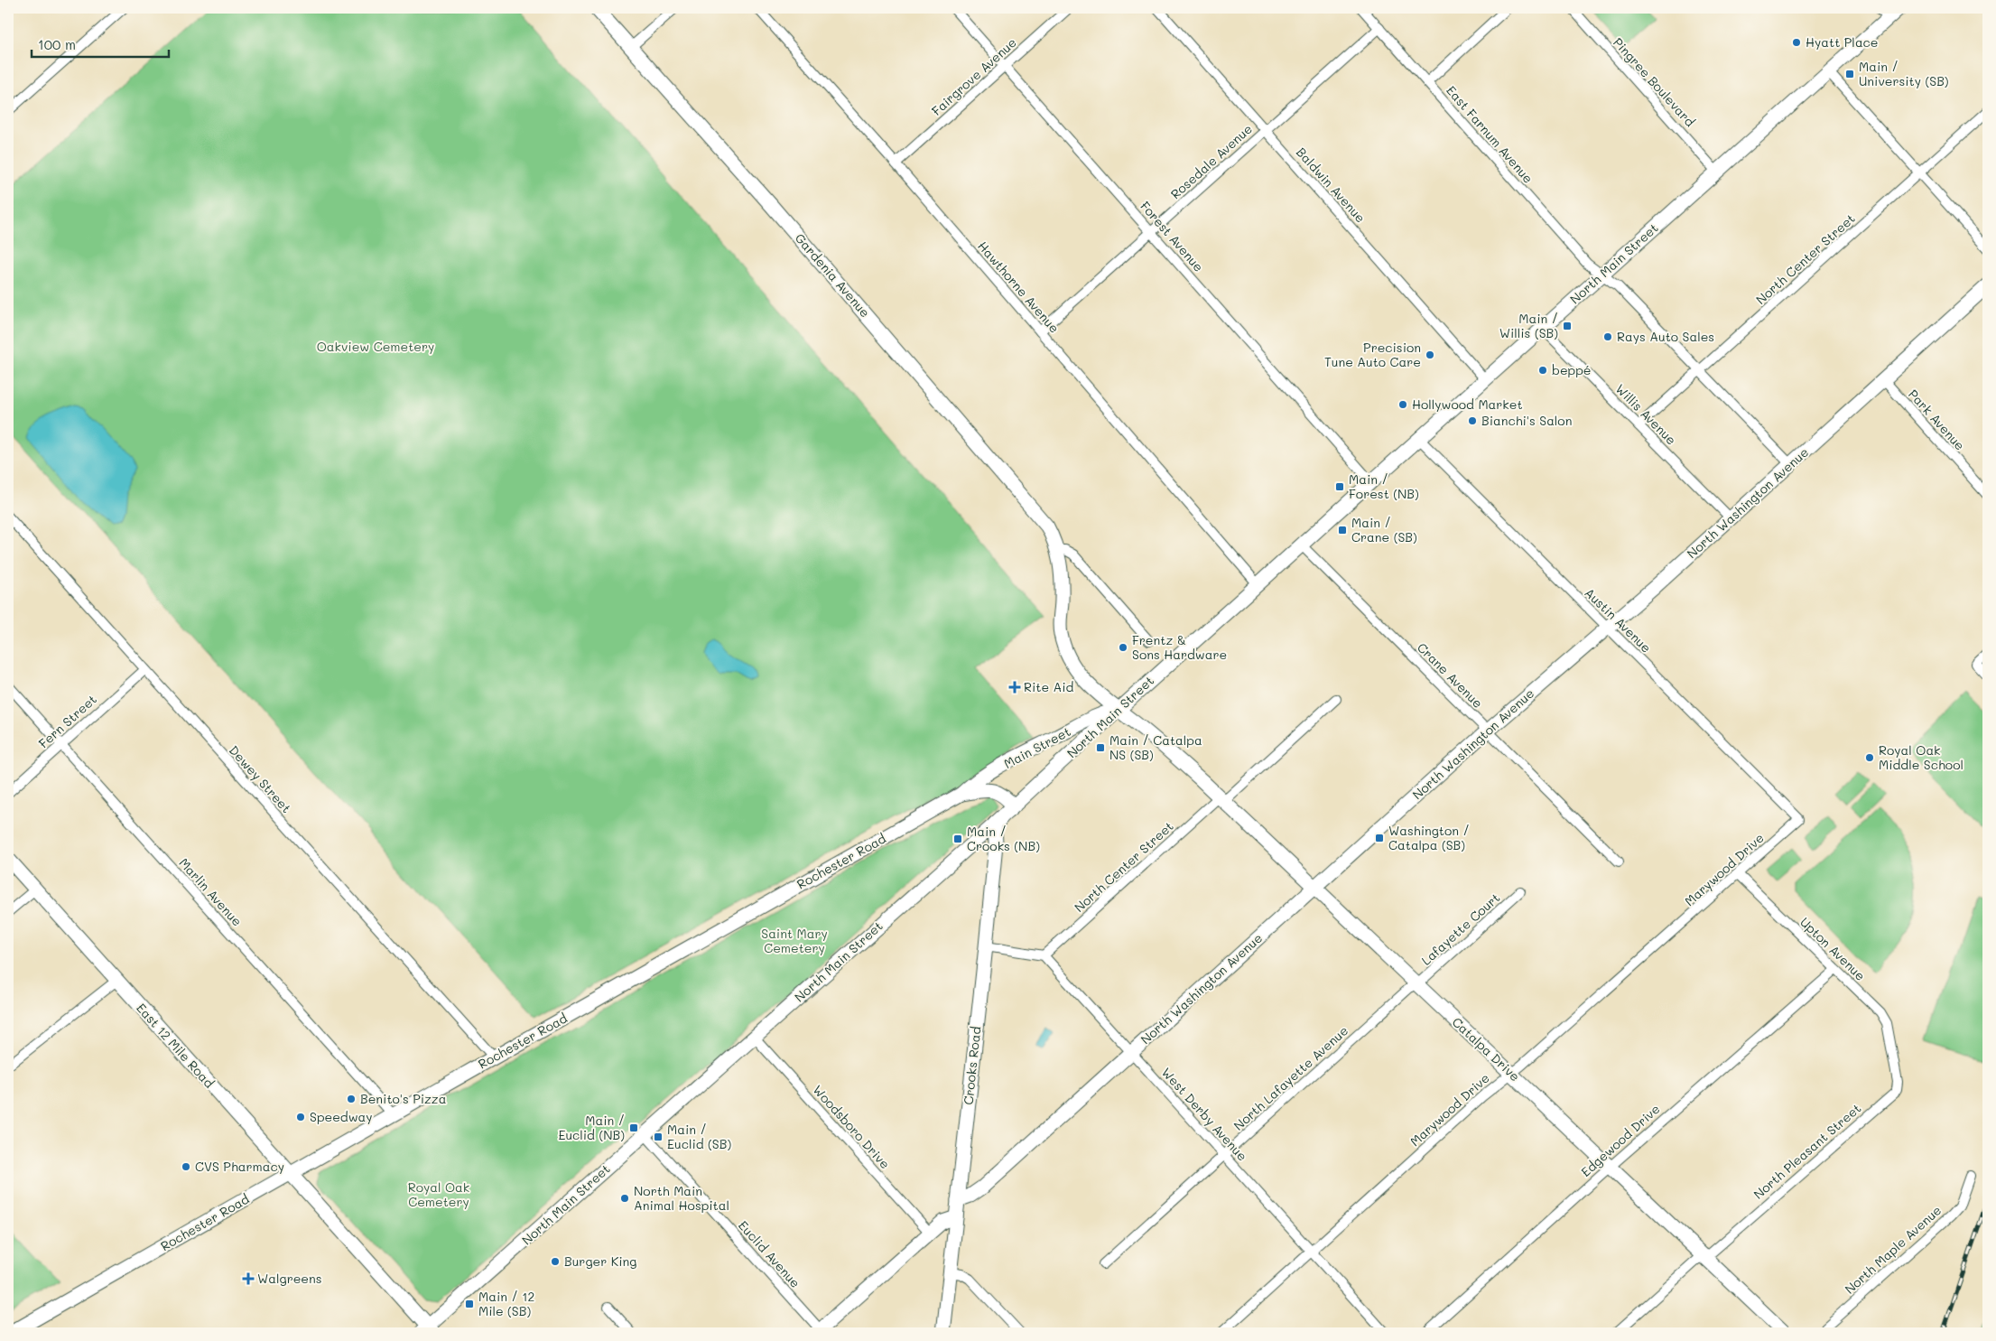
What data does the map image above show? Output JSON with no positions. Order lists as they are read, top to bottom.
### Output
{
  "streets": {
    "main road": [
      "North Main Street",
      "Gardenia Avenue",
      "North Washington Avenue",
      "Main Street",
      "Rochester Road",
      "East 12 Mile Road",
      "Catalpa Drive",
      "Crooks Road"
    ],
    "street": [
      "Fairgrove Avenue",
      "Pingree Boulevard",
      "East Farnum Avenue",
      "Rosedale Avenue",
      "Baldwin Avenue",
      "Forest Avenue",
      "North Center Street",
      "Hawthorne Avenue",
      "Willis Avenue",
      "Park Avenue",
      "Austin Avenue",
      "Crane Avenue",
      "Fern Street",
      "Dewey Street",
      "Marywood Drive",
      "Marlin Avenue",
      "Lafayette Court",
      "Upton Avenue",
      "North Lafayette Avenue",
      "West Derby Avenue",
      "Woodsboro Drive",
      "Edgewood Drive",
      "North Pleasant Street",
      "North Maple Avenue",
      "Euclid Avenue"
    ]
  },
  "crossings": [
    ["Fairgrove Avenue", "Forest Avenue"],
    ["Fairgrove Avenue", "Hawthorne Avenue"],
    ["Pingree Boulevard", "North Main Street"],
    ["East Farnum Avenue", "Rosedale Avenue"],
    ["East Farnum Avenue", "North Center Street"],
    ["East Farnum Avenue", "North Main Street"],
    ["East Farnum Avenue", "North Washington Avenue"],
    ["Rosedale Avenue", "Baldwin Avenue"],
    ["Rosedale Avenue", "Forest Avenue"],
    ["Rosedale Avenue", "Hawthorne Avenue"],
    ["Baldwin Avenue", "North Main Street"],
    ["Forest Avenue", "North Main Street"],
    ["North Center Street", "Willis Avenue"],
    ["North Center Street", "Catalpa Drive"],
    ["North Center Street", "West Derby Avenue"],
    ["North Main Street", "Gardenia Avenue"],
    ["North Main Street", "Hawthorne Avenue"],
    ["North Main Street", "Willis Avenue"],
    ["North Main Street", "Austin Avenue"],
    ["North Main Street", "Crane Avenue"],
    ["North Main Street", "Main Street"],
    ["North Main Street", "Rochester Road"],
    ["North Main Street", "East 12 Mile Road"],
    ["North Main Street", "Crooks Road"],
    ["North Main Street", "Woodsboro Drive"],
    ["North Main Street", "Euclid Avenue"],
    ["Gardenia Avenue", "Main Street"],
    ["Gardenia Avenue", "Catalpa Drive"],
    ["Willis Avenue", "North Washington Avenue"],
    ["Park Avenue", "North Washington Avenue"],
    ["North Washington Avenue", "Austin Avenue"],
    ["North Washington Avenue", "Crane Avenue"],
    ["North Washington Avenue", "Catalpa Drive"],
    ["North Washington Avenue", "Crooks Road"],
    ["North Washington Avenue", "West Derby Avenue"],
    ["Austin Avenue", "Marywood Drive"],
    ["Fern Street", "Dewey Street"],
    ["Fern Street", "Marlin Avenue"],
    ["Main Street", "Rochester Road"],
    ["Dewey Street", "Rochester Road"],
    ["Rochester Road", "Marlin Avenue"],
    ["Rochester Road", "East 12 Mile Road"],
    ["Marywood Drive", "Upton Avenue"],
    ["Marywood Drive", "Catalpa Drive"],
    ["Marywood Drive", "West Derby Avenue"],
    ["Lafayette Court", "Catalpa Drive"],
    ["Lafayette Court", "North Lafayette Avenue"],
    ["Upton Avenue", "Edgewood Drive"],
    ["Upton Avenue", "North Pleasant Street"],
    ["Catalpa Drive", "North Lafayette Avenue"],
    ["Catalpa Drive", "Edgewood Drive"],
    ["Catalpa Drive", "North Pleasant Street"],
    ["North Lafayette Avenue", "West Derby Avenue"]
  ],
  "parks": ["Oakview Cemetery", "Saint Mary Cemetery", "Royal Oak Cemetery"],
  "places": {
    "other": [
      "Hyatt Place",
      "Rays Auto Sales",
      "Precision Tune Auto Care",
      "beppé",
      "Hollywood Market",
      "Bianchi's Salon",
      "Frentz & Sons Hardware",
      "Royal Oak Middle School",
      "Benito's Pizza",
      "Speedway",
      "CVS Pharmacy",
      "North Main Animal Hospital",
      "Burger King"
    ],
    "transit": [
      "Main / University (SB)",
      "Main / Willis (SB)",
      "Main / Forest (NB)",
      "Main / Crane (SB)",
      "Main / Catalpa NS (SB)",
      "Washington / Catalpa (SB)",
      "Main / Crooks (NB)",
      "Main / Euclid (NB)",
      "Main / Euclid (SB)",
      "Main / 12 Mile (SB)"
    ],
    "health": ["Rite Aid", "Walgreens"]
  },
  "scale_bar": "100 m"
}
